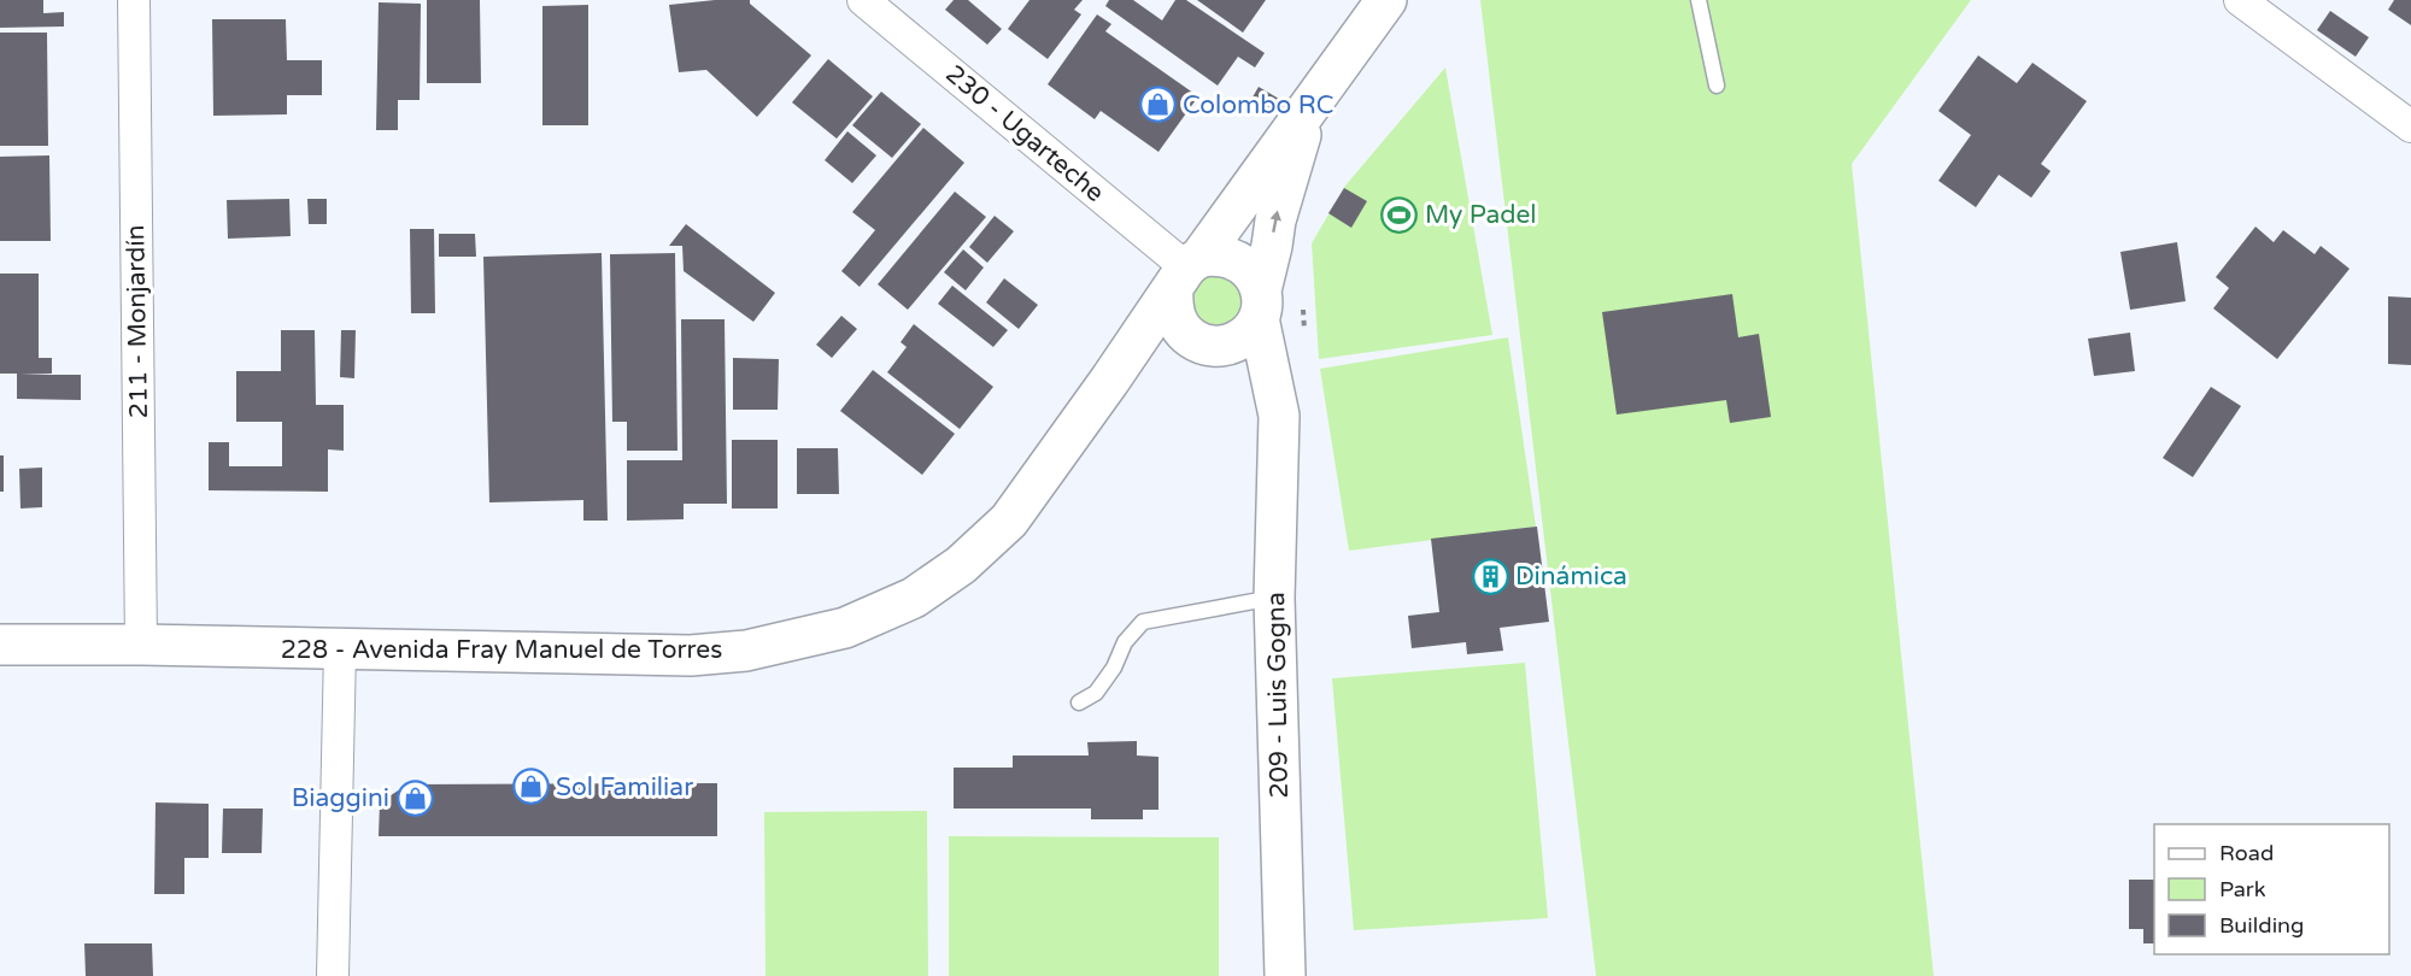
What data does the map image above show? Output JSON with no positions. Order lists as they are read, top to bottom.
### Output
{
  "streets": {
    "main road": ["228 - Avenida Fray Manuel de Torres", "209 - Luis Gogna"],
    "street": ["230 - Ugarteche", "211 - Monjardín"]
  },
  "crossings": [
    ["230 - Ugarteche", "228 - Avenida Fray Manuel de Torres"],
    ["230 - Ugarteche", "209 - Luis Gogna"],
    ["211 - Monjardín", "228 - Avenida Fray Manuel de Torres"],
    ["228 - Avenida Fray Manuel de Torres", "209 - Luis Gogna"]
  ],
  "places": {
    "shop": ["Colombo RC", "Sol Familiar", "Biaggini"],
    "sports": ["My Padel"],
    "building": ["Dinámica"]
  },
  "legend": ["Road", "Park", "Building"]
}
